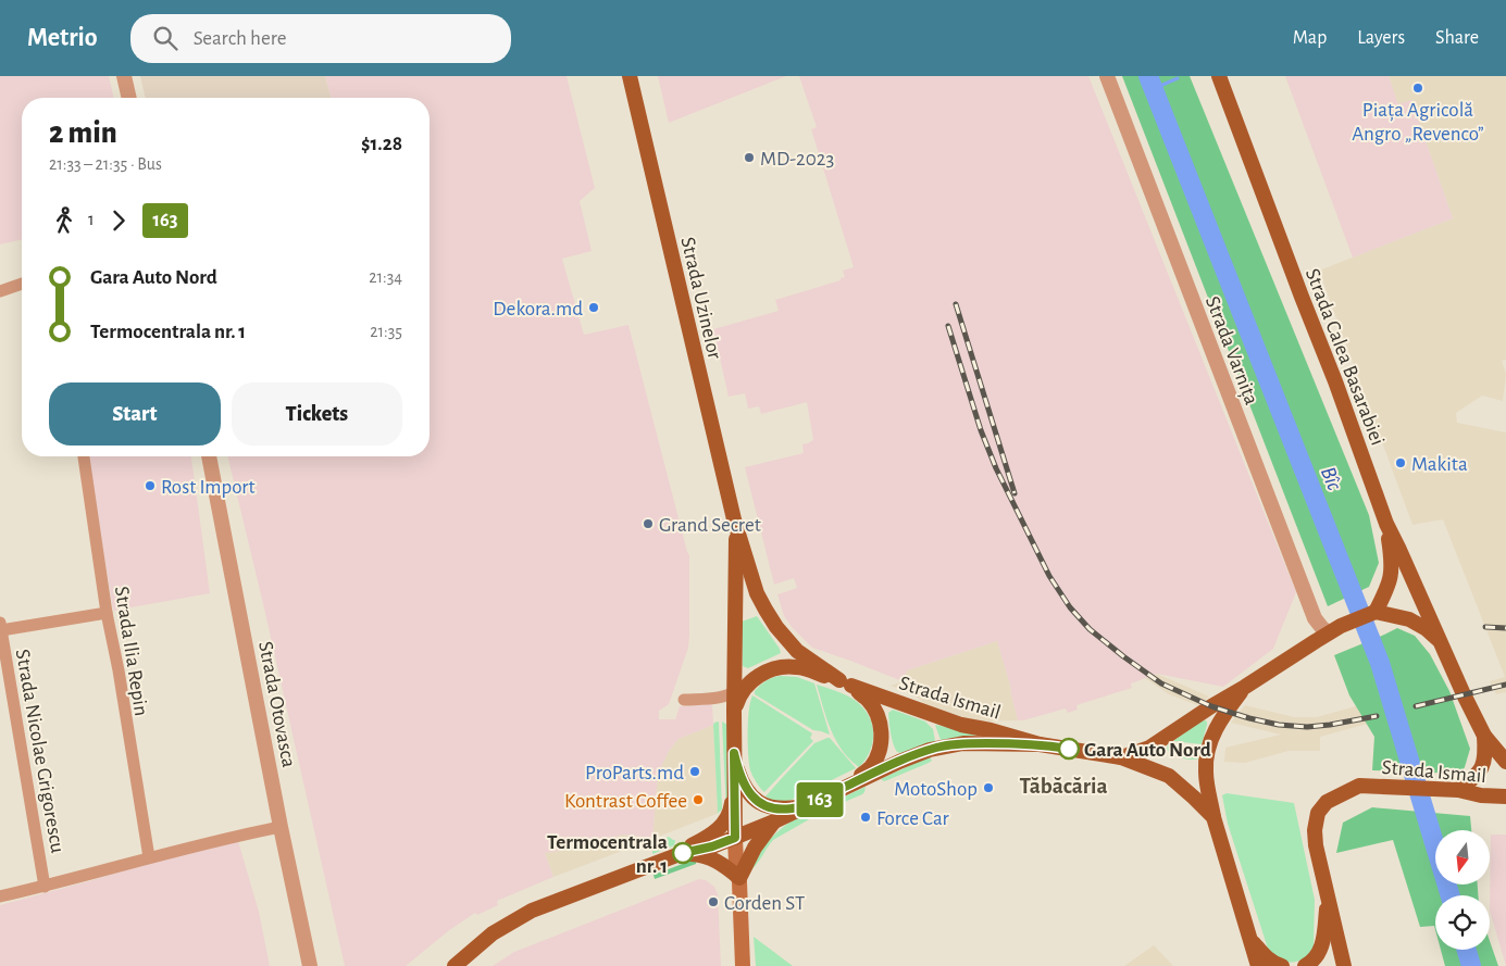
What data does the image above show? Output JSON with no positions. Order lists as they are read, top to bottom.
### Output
{
  "streets": {
    "main road": ["Strada Uzinelor", "Strada Calea Basarabiei", "Strada Ismail"],
    "street": [
      "Strada Varnița",
      "Strada Ilia Repin",
      "Strada Otovasca",
      "Strada Nicolae Grigorescu"
    ]
  },
  "crossings": [
    ["Strada Uzinelor", "Strada Ismail"],
    ["Strada Calea Basarabiei", "Strada Ismail"]
  ],
  "districts": ["Tăbăcăria"],
  "water": ["Bîc"],
  "places": [
    "Piața Agricolă Angro „Revenco”",
    "MD-2023",
    "Dekora.md",
    "Makita",
    "Rost Import",
    "Grand Secret",
    "Gara Auto Nord",
    "ProParts.md",
    "MotoShop",
    "Kontrast Coffee",
    "Force Car",
    "Termocentrala nr. 1",
    "Corden ST"
  ],
  "lines": ["bus line 163"],
  "north": "bottom",
  "page": {
    "header": "Metrio",
    "search": "Search here",
    "nav": ["Map", "Layers", "Share"],
    "on_map": "163",
    "heading": ["2 min", "21:33 – 21:35 · Bus", "$1.28"],
    "legs": ["1", "163"],
    "list": [
      {
        "name": "Gara Auto Nord",
        "value": "21:34"
      },
      {
        "name": "Termocentrala nr. 1",
        "value": "21:35"
      }
    ],
    "buttons": ["Start", "Tickets"]
  }
}
